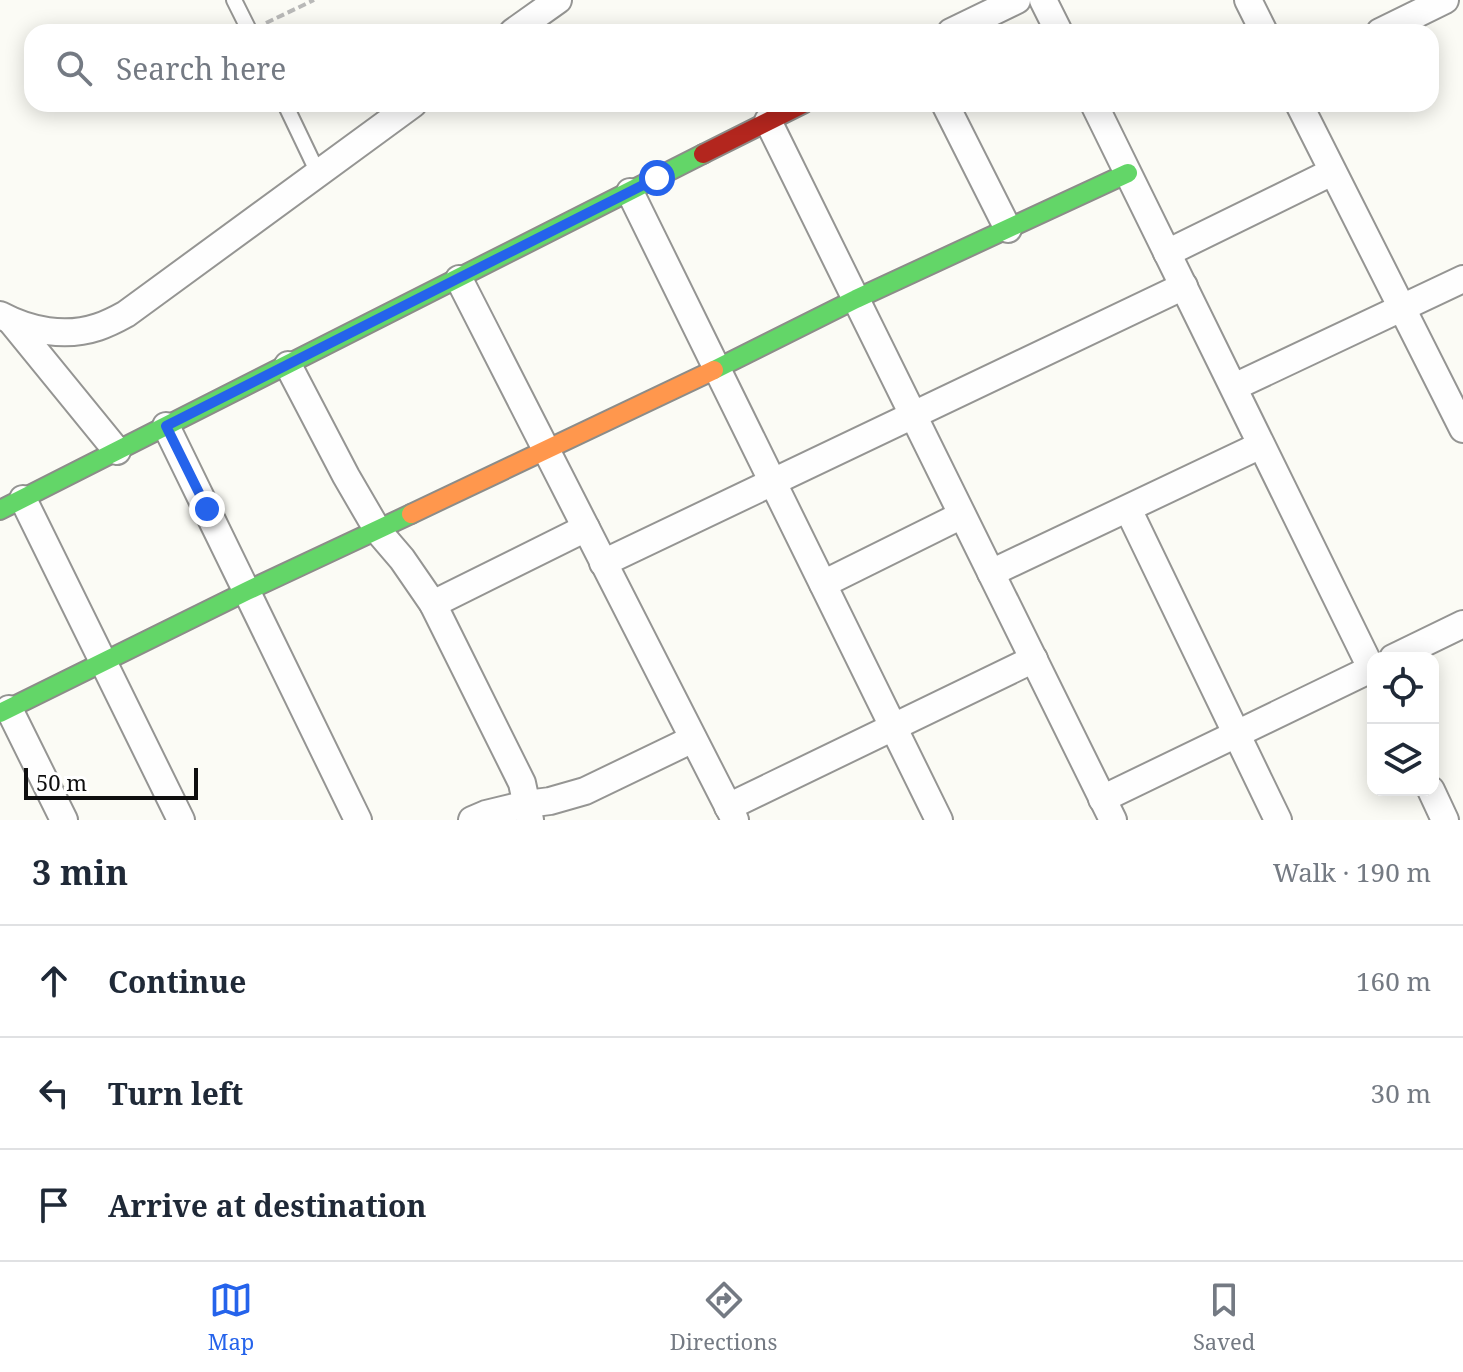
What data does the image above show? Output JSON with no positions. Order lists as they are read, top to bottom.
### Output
{
  "scale_bar": "50 m",
  "page": {
    "search": "Search here",
    "scale": "50 m",
    "heading": ["3 min", "Walk · 190 m"],
    "list": [
      ["Continue", "160 m"],
      ["Turn left", "30 m"],
      "Arrive at destination"
    ],
    "nav": ["Map", "Directions", "Saved"]
  }
}
